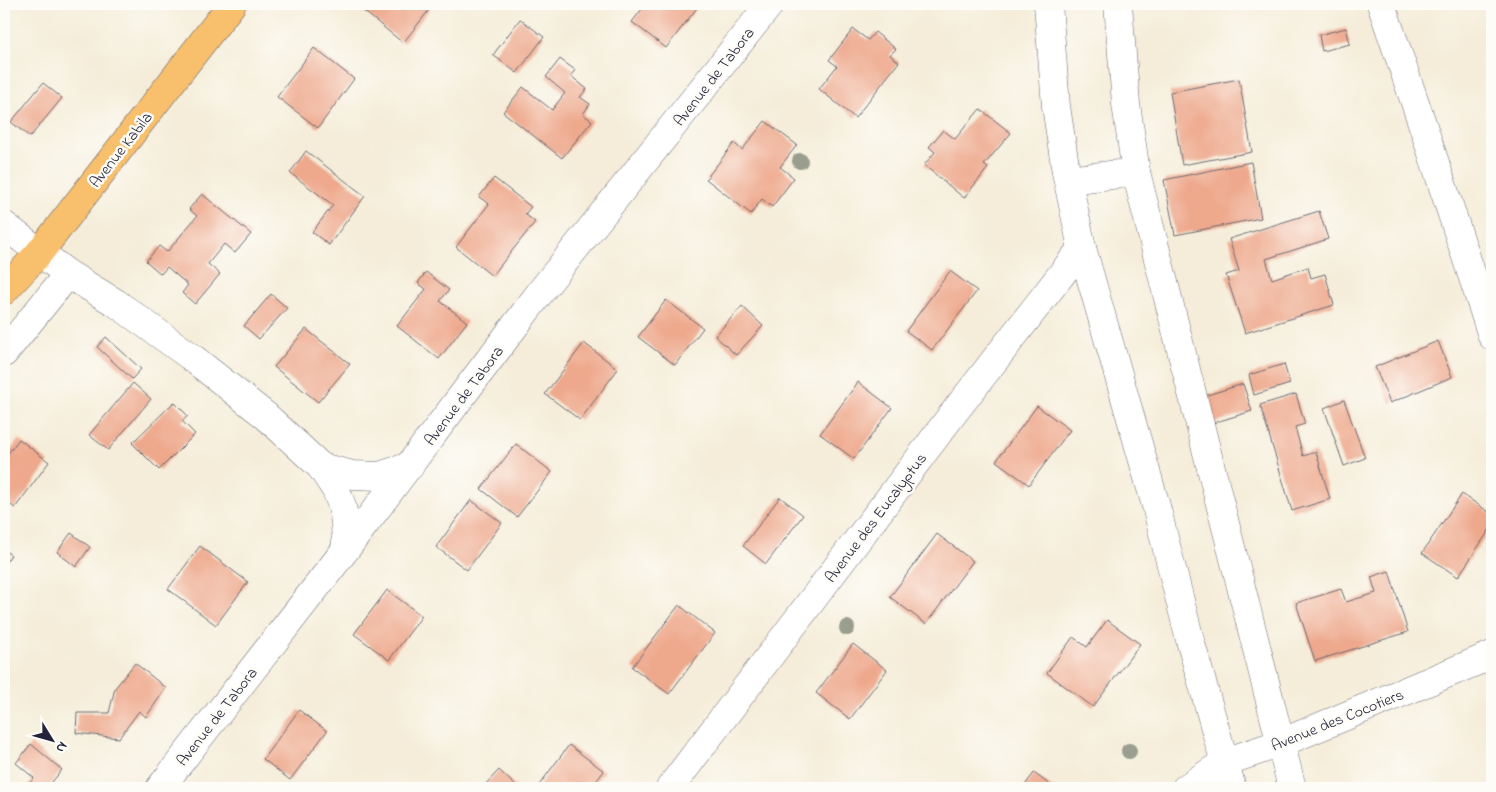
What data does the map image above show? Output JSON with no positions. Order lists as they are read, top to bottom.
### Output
{
  "streets": {
    "highway": ["Avenue Kabila"],
    "street": ["Avenue de Tabora", "Avenue des Eucalyptus", "Avenue des Cocotiers"]
  },
  "north": "bottom right"
}
